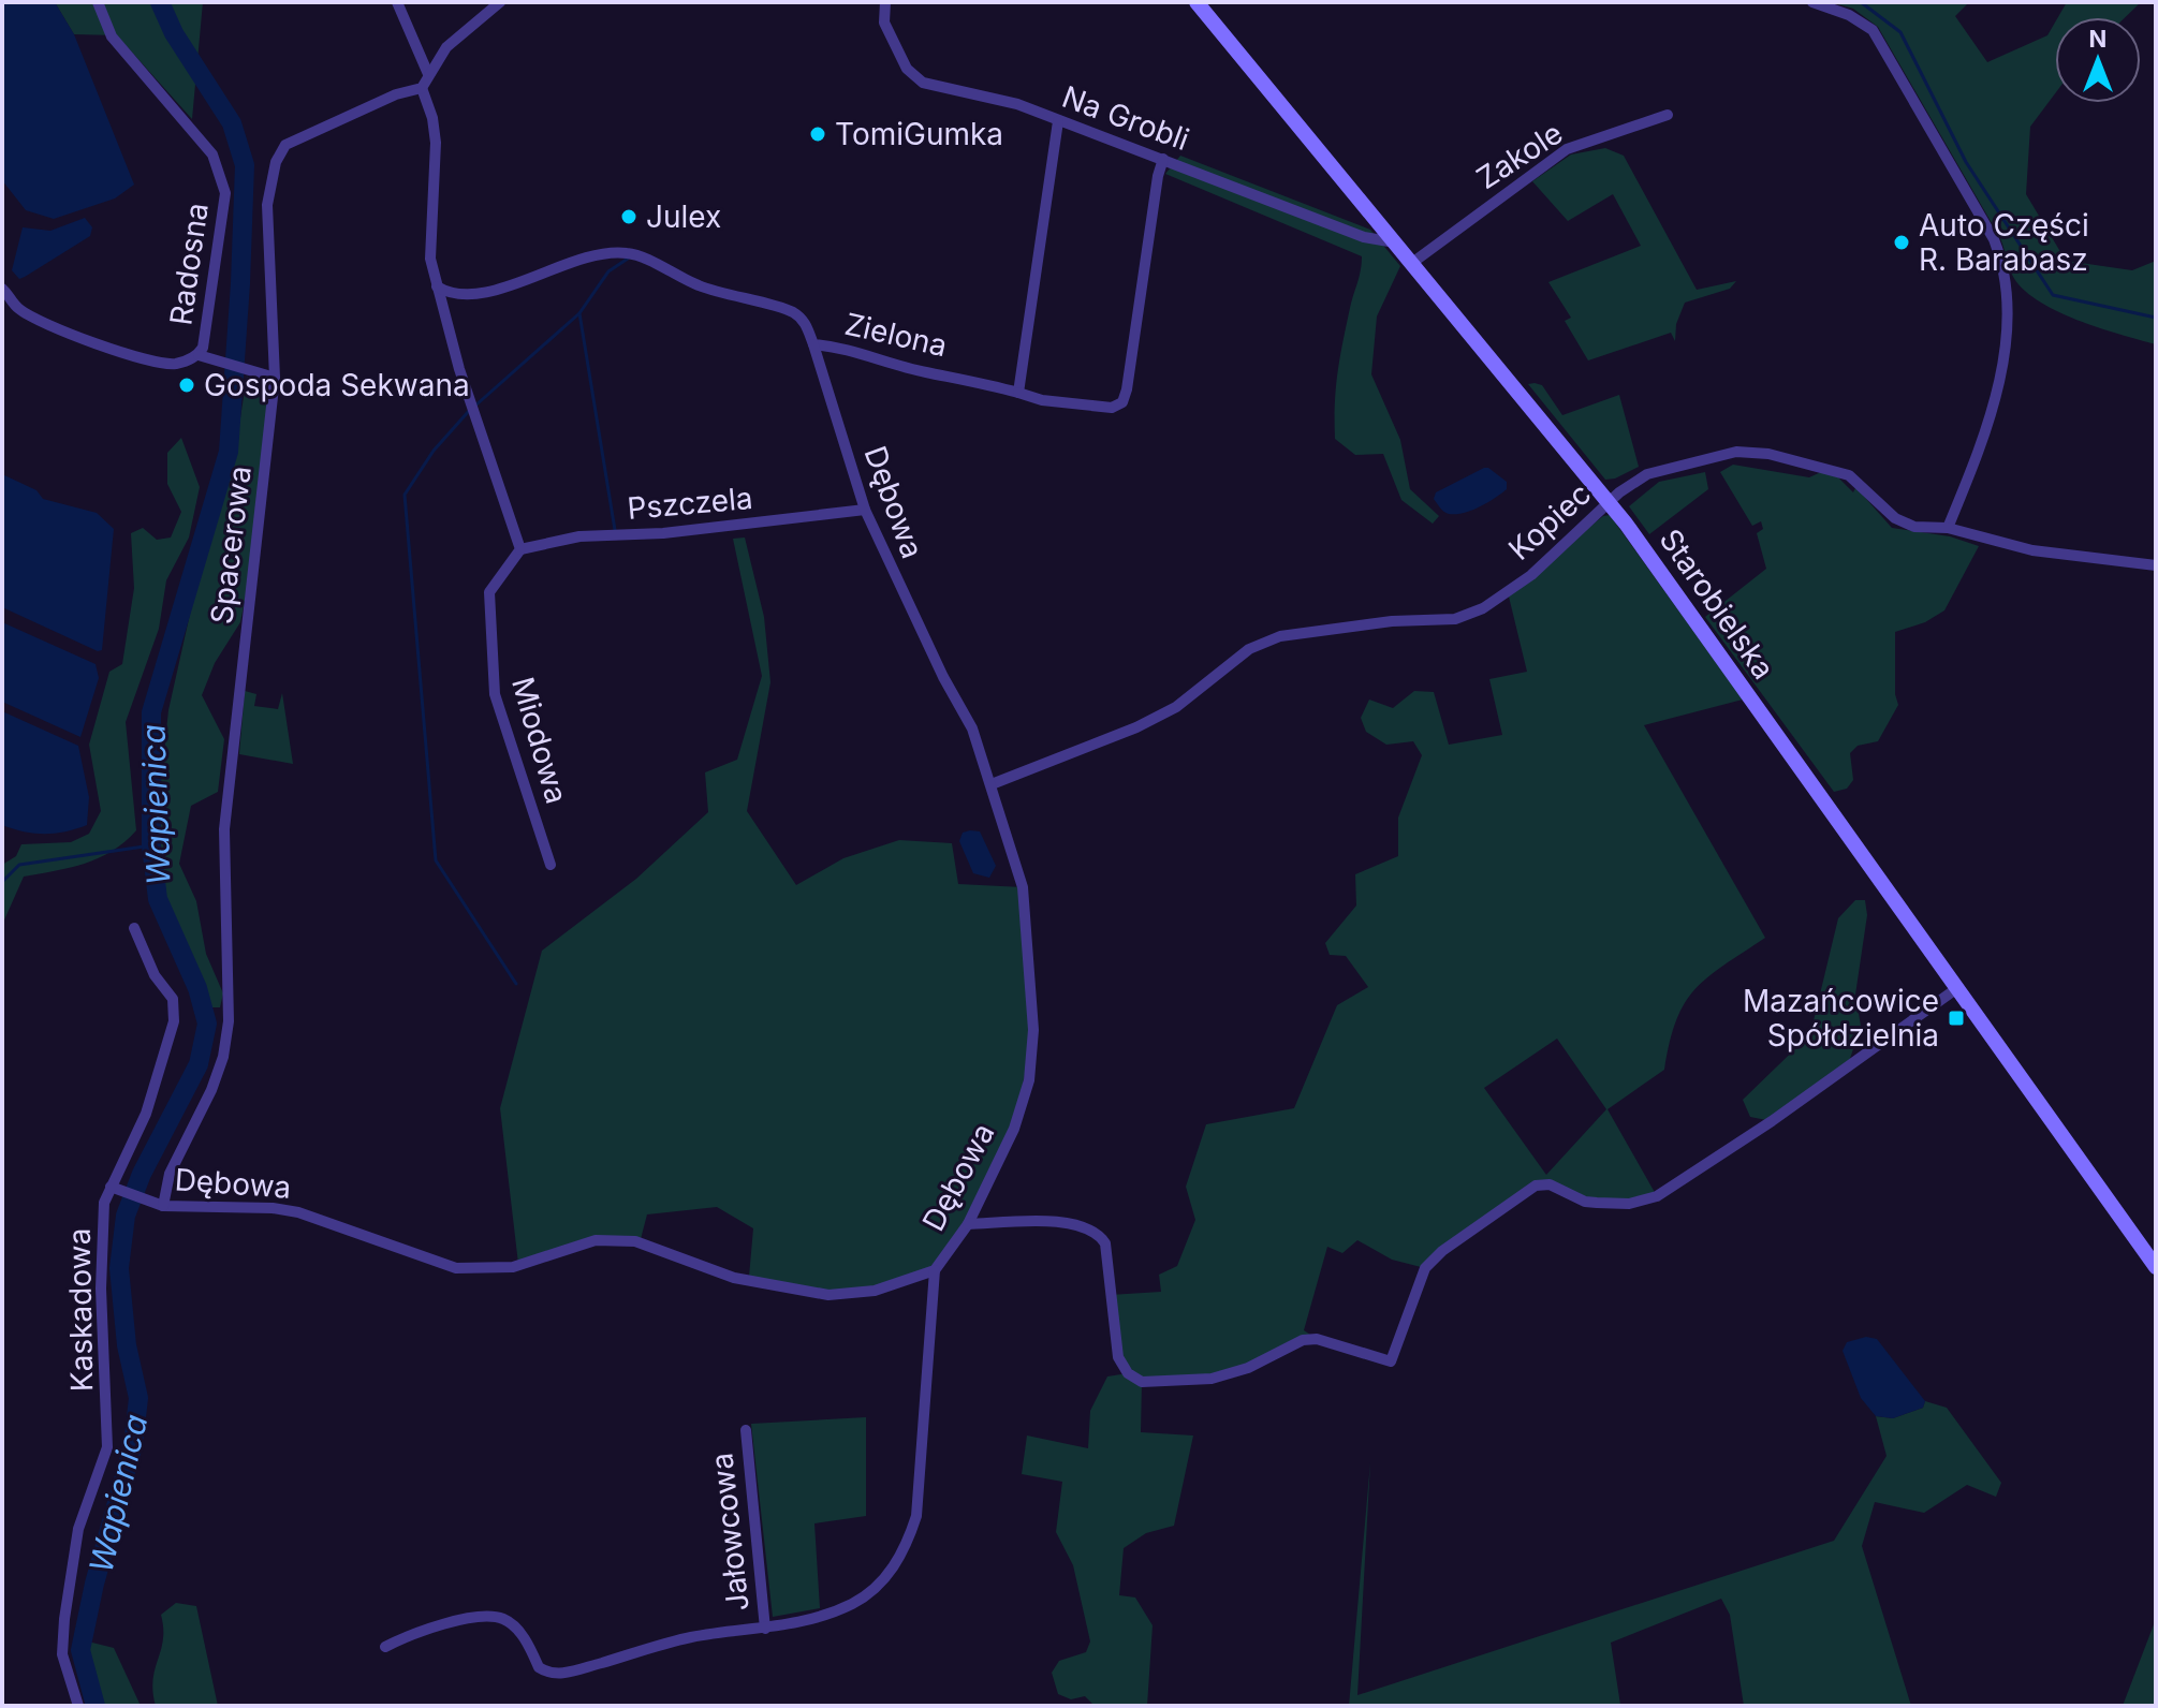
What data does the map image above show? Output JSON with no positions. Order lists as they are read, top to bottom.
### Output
{
  "streets": {
    "street": [
      "Na Grobli",
      "Zakole",
      "Radosna",
      "Zielona",
      "Dębowa",
      "Pszczela",
      "Kopiec",
      "Spacerowa",
      "Starobielska",
      "Miodowa",
      "Kaskadowa",
      "Jałowcowa"
    ]
  },
  "crossings": [
    ["Na Grobli", "Zielona"],
    ["Na Grobli", "Starobielska"],
    ["Zakole", "Starobielska"],
    ["Zielona", "Dębowa"],
    ["Dębowa", "Pszczela"],
    ["Dębowa", "Kopiec"],
    ["Dębowa", "Spacerowa"],
    ["Dębowa", "Kaskadowa"],
    ["Pszczela", "Miodowa"],
    ["Kopiec", "Starobielska"]
  ],
  "water": ["Wapienica"],
  "places": {
    "other": [
      "TomiGumka",
      "Julex",
      "Auto Części R. Barabasz",
      "Gospoda Sekwana"
    ],
    "transit": ["Mazańcowice Spółdzielnia"]
  },
  "north": "top"
}
